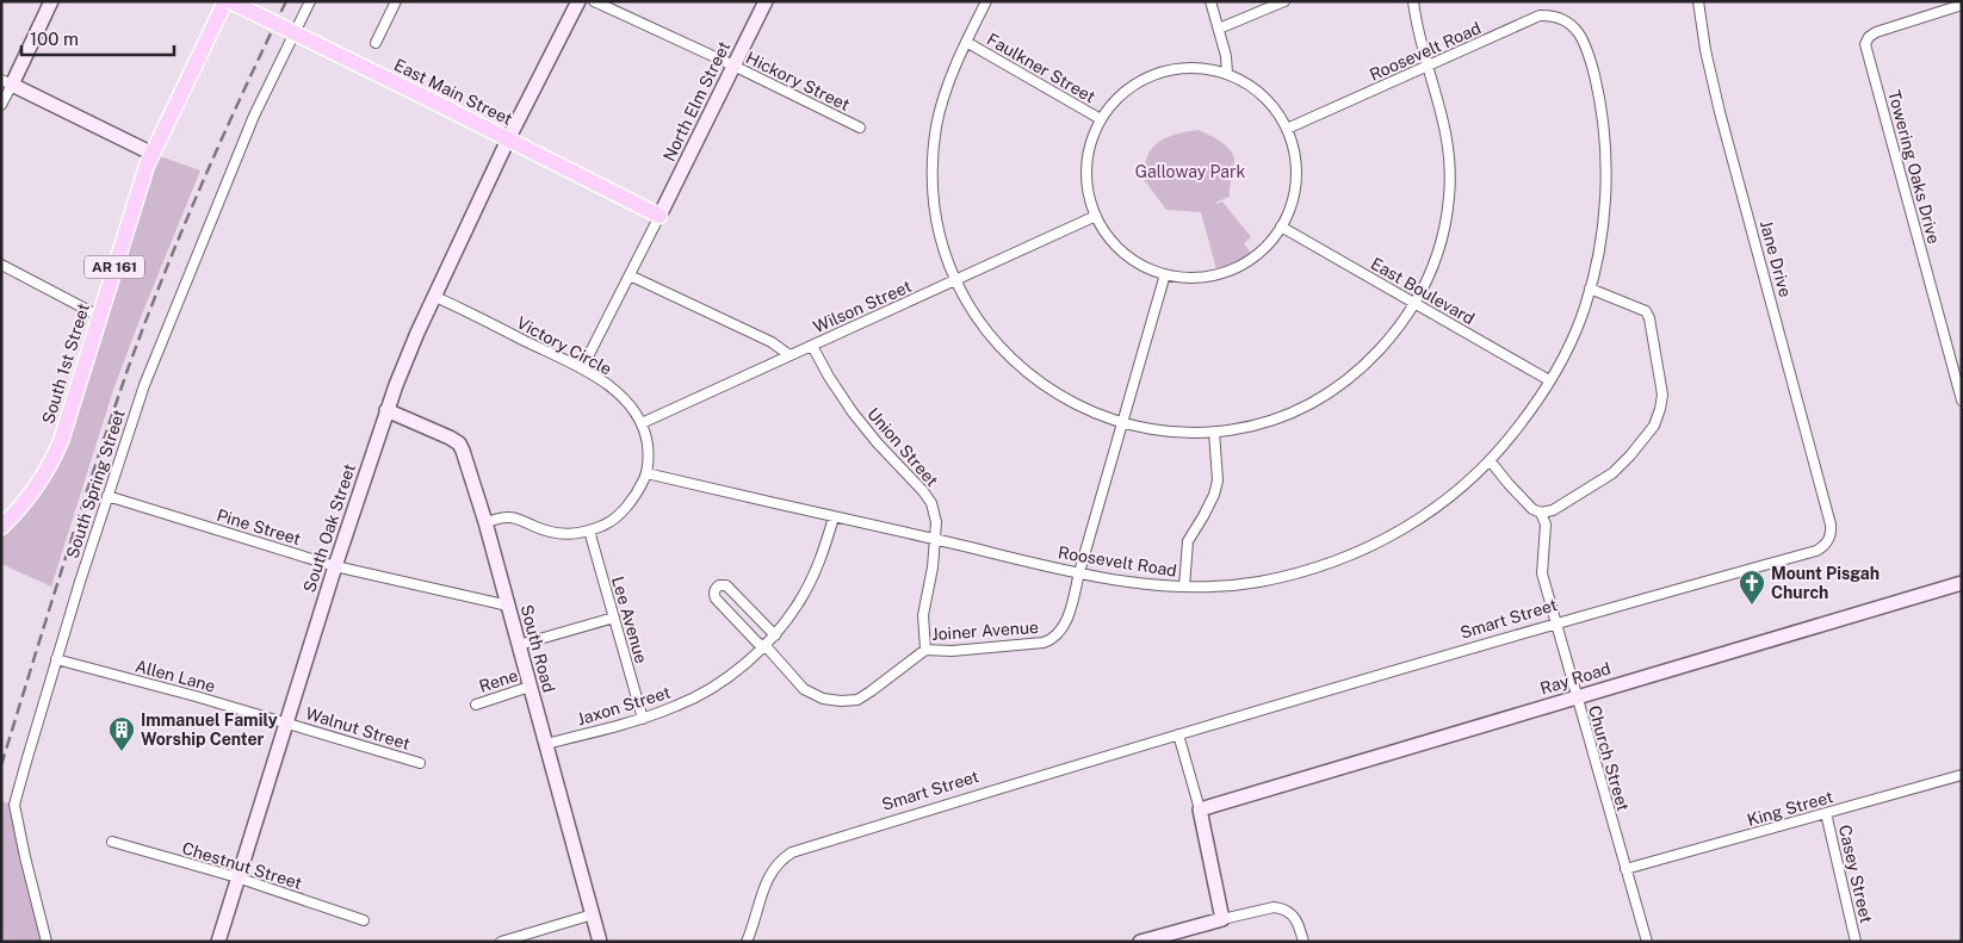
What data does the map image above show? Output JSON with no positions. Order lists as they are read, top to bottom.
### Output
{
  "streets": {
    "main road": ["East Main Street", "AR 161", "South 1st Street"],
    "street": [
      "Roosevelt Road",
      "Faulkner Street",
      "Hickory Street",
      "North Elm Street",
      "Towering Oaks Drive",
      "Jane Drive",
      "East Boulevard",
      "Wilson Street",
      "Victory Circle",
      "Union Street",
      "South Spring Street",
      "Pine Street",
      "South Oak Street",
      "Smart Street",
      "Lee Avenue",
      "Joiner Avenue",
      "South Road",
      "Allen Lane",
      "Ray Road",
      "Rene",
      "Jaxon Street",
      "Walnut Street",
      "Church Street",
      "King Street",
      "Chestnut Street",
      "Casey Street"
    ]
  },
  "crossings": [
    ["Roosevelt Road", "Faulkner Street"],
    ["Roosevelt Road", "East Boulevard"],
    ["Roosevelt Road", "Wilson Street"],
    ["Roosevelt Road", "Victory Circle"],
    ["Roosevelt Road", "Union Street"],
    ["Roosevelt Road", "Joiner Avenue"],
    ["Roosevelt Road", "Jaxon Street"],
    ["Faulkner Street", "East Boulevard"],
    ["Faulkner Street", "Wilson Street"],
    ["Faulkner Street", "Joiner Avenue"],
    ["Hickory Street", "North Elm Street"],
    ["East Main Street", "North Elm Street"],
    ["East Main Street", "South Oak Street"],
    ["Jane Drive", "Smart Street"],
    ["East Boulevard", "Wilson Street"],
    ["East Boulevard", "Joiner Avenue"],
    ["Wilson Street", "Victory Circle"],
    ["Wilson Street", "Union Street"],
    ["Wilson Street", "Joiner Avenue"],
    ["Victory Circle", "South Oak Street"],
    ["Victory Circle", "Lee Avenue"],
    ["Victory Circle", "South Road"],
    ["Union Street", "Joiner Avenue"],
    ["South Spring Street", "Pine Street"],
    ["South Spring Street", "Allen Lane"],
    ["Pine Street", "South Oak Street"],
    ["Pine Street", "South Road"],
    ["South Oak Street", "South Road"],
    ["South Oak Street", "Allen Lane"],
    ["South Oak Street", "Walnut Street"],
    ["South Oak Street", "Chestnut Street"],
    ["Smart Street", "Church Street"],
    ["Lee Avenue", "Jaxon Street"],
    ["Joiner Avenue", "Jaxon Street"],
    ["South Road", "Rene"],
    ["South Road", "Jaxon Street"],
    ["Allen Lane", "Walnut Street"],
    ["Ray Road", "Church Street"],
    ["Church Street", "King Street"],
    ["King Street", "Casey Street"]
  ],
  "parks": ["Galloway Park"],
  "places": {
    "church": ["Mount Pisgah Church"],
    "building": ["Immanuel Family Worship Center"]
  },
  "scale_bar": "100 m"
}
